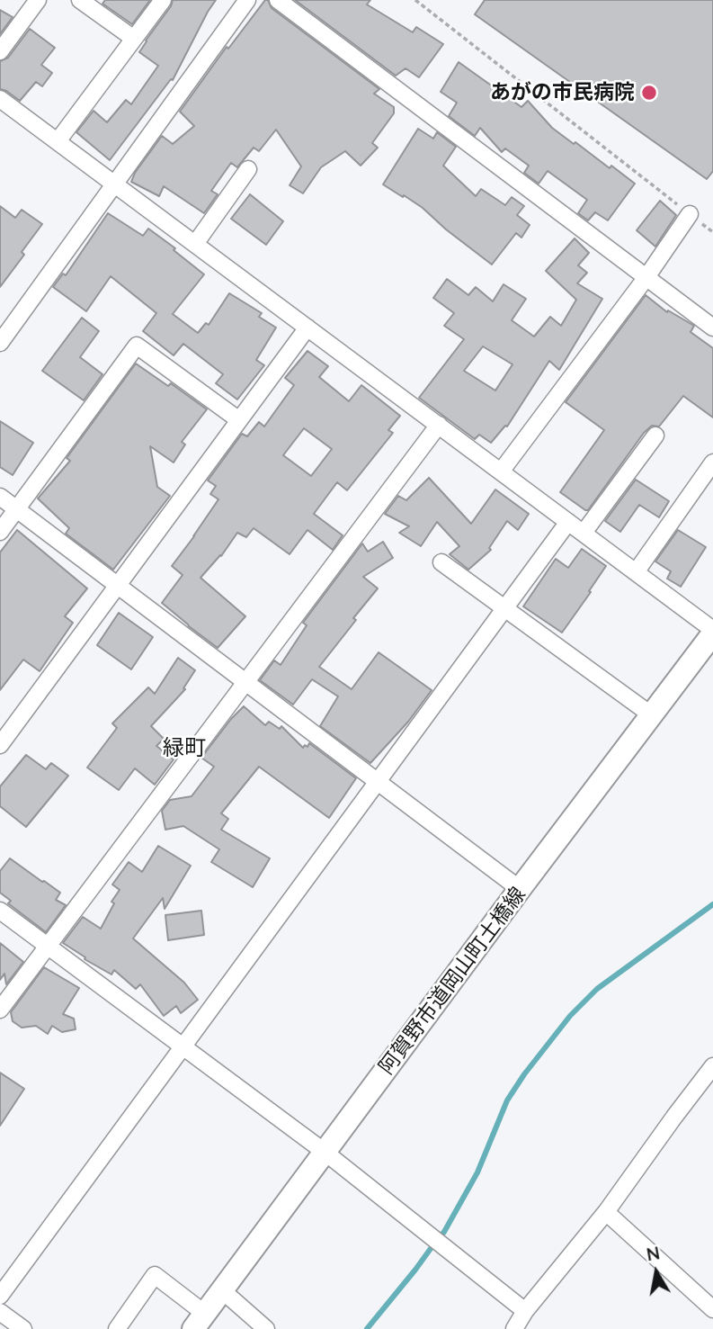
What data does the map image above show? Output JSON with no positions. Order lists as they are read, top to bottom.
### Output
{
  "streets": {
    "street": ["阿賀野市道岡山町土橋線"]
  },
  "districts": ["緑町"],
  "places": ["あがの市民病院"],
  "north": "top"
}
